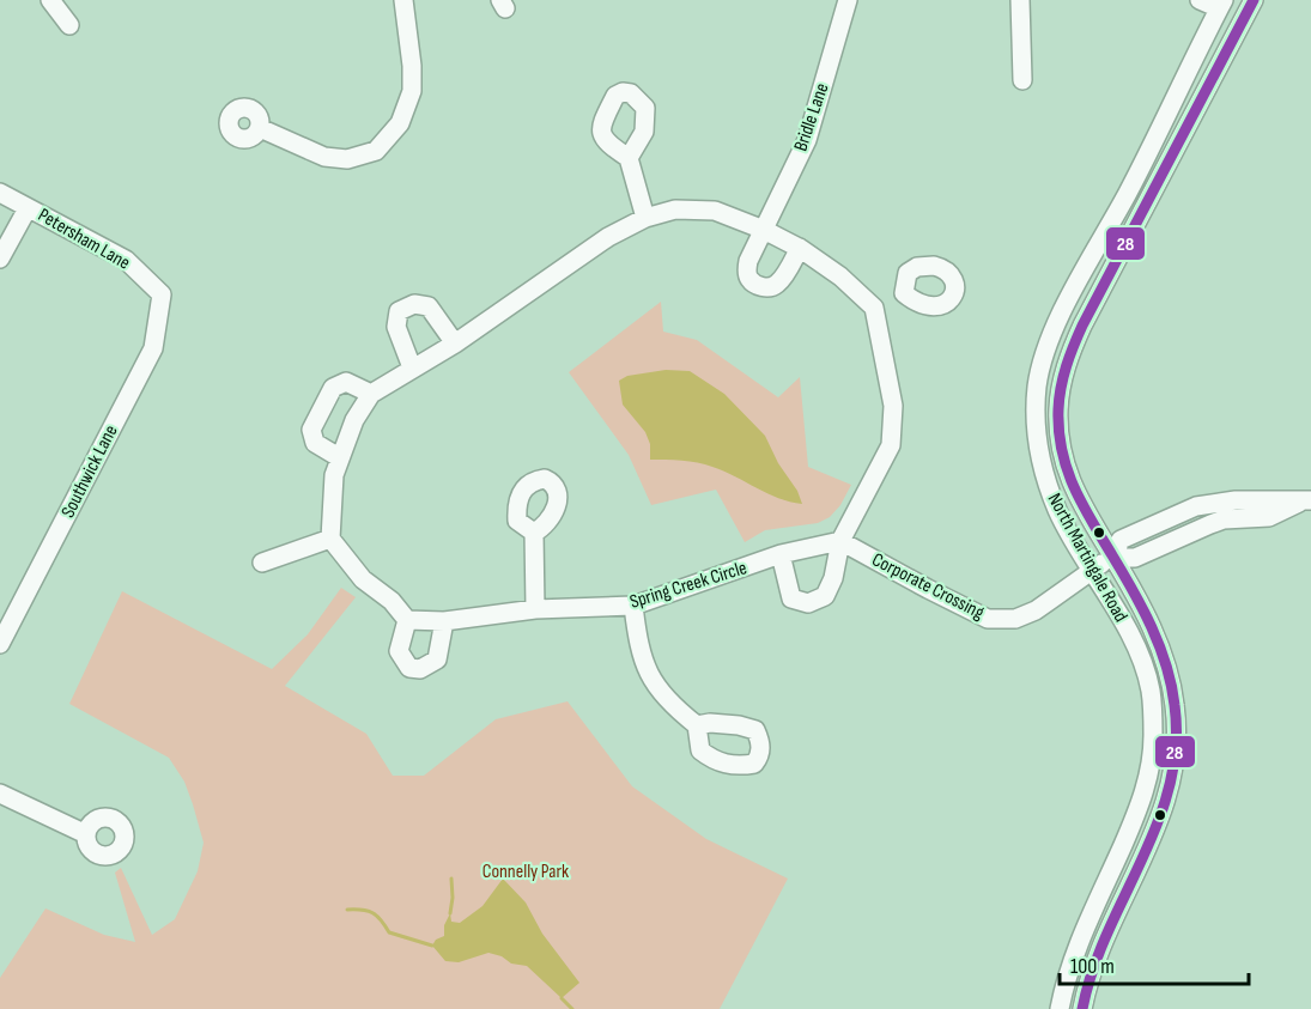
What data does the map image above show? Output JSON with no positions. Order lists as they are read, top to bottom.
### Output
{
  "streets": {
    "street": [
      "Bridle Lane",
      "Petersham Lane",
      "Southwick Lane",
      "North Martingale Road",
      "Spring Creek Circle",
      "Corporate Crossing"
    ]
  },
  "crossings": [
    ["Petersham Lane", "Southwick Lane"],
    ["North Martingale Road", "Corporate Crossing"],
    ["Spring Creek Circle", "Corporate Crossing"]
  ],
  "parks": ["Connelly Park"],
  "lines": ["transit line 28"],
  "scale_bar": "100 m"
}
